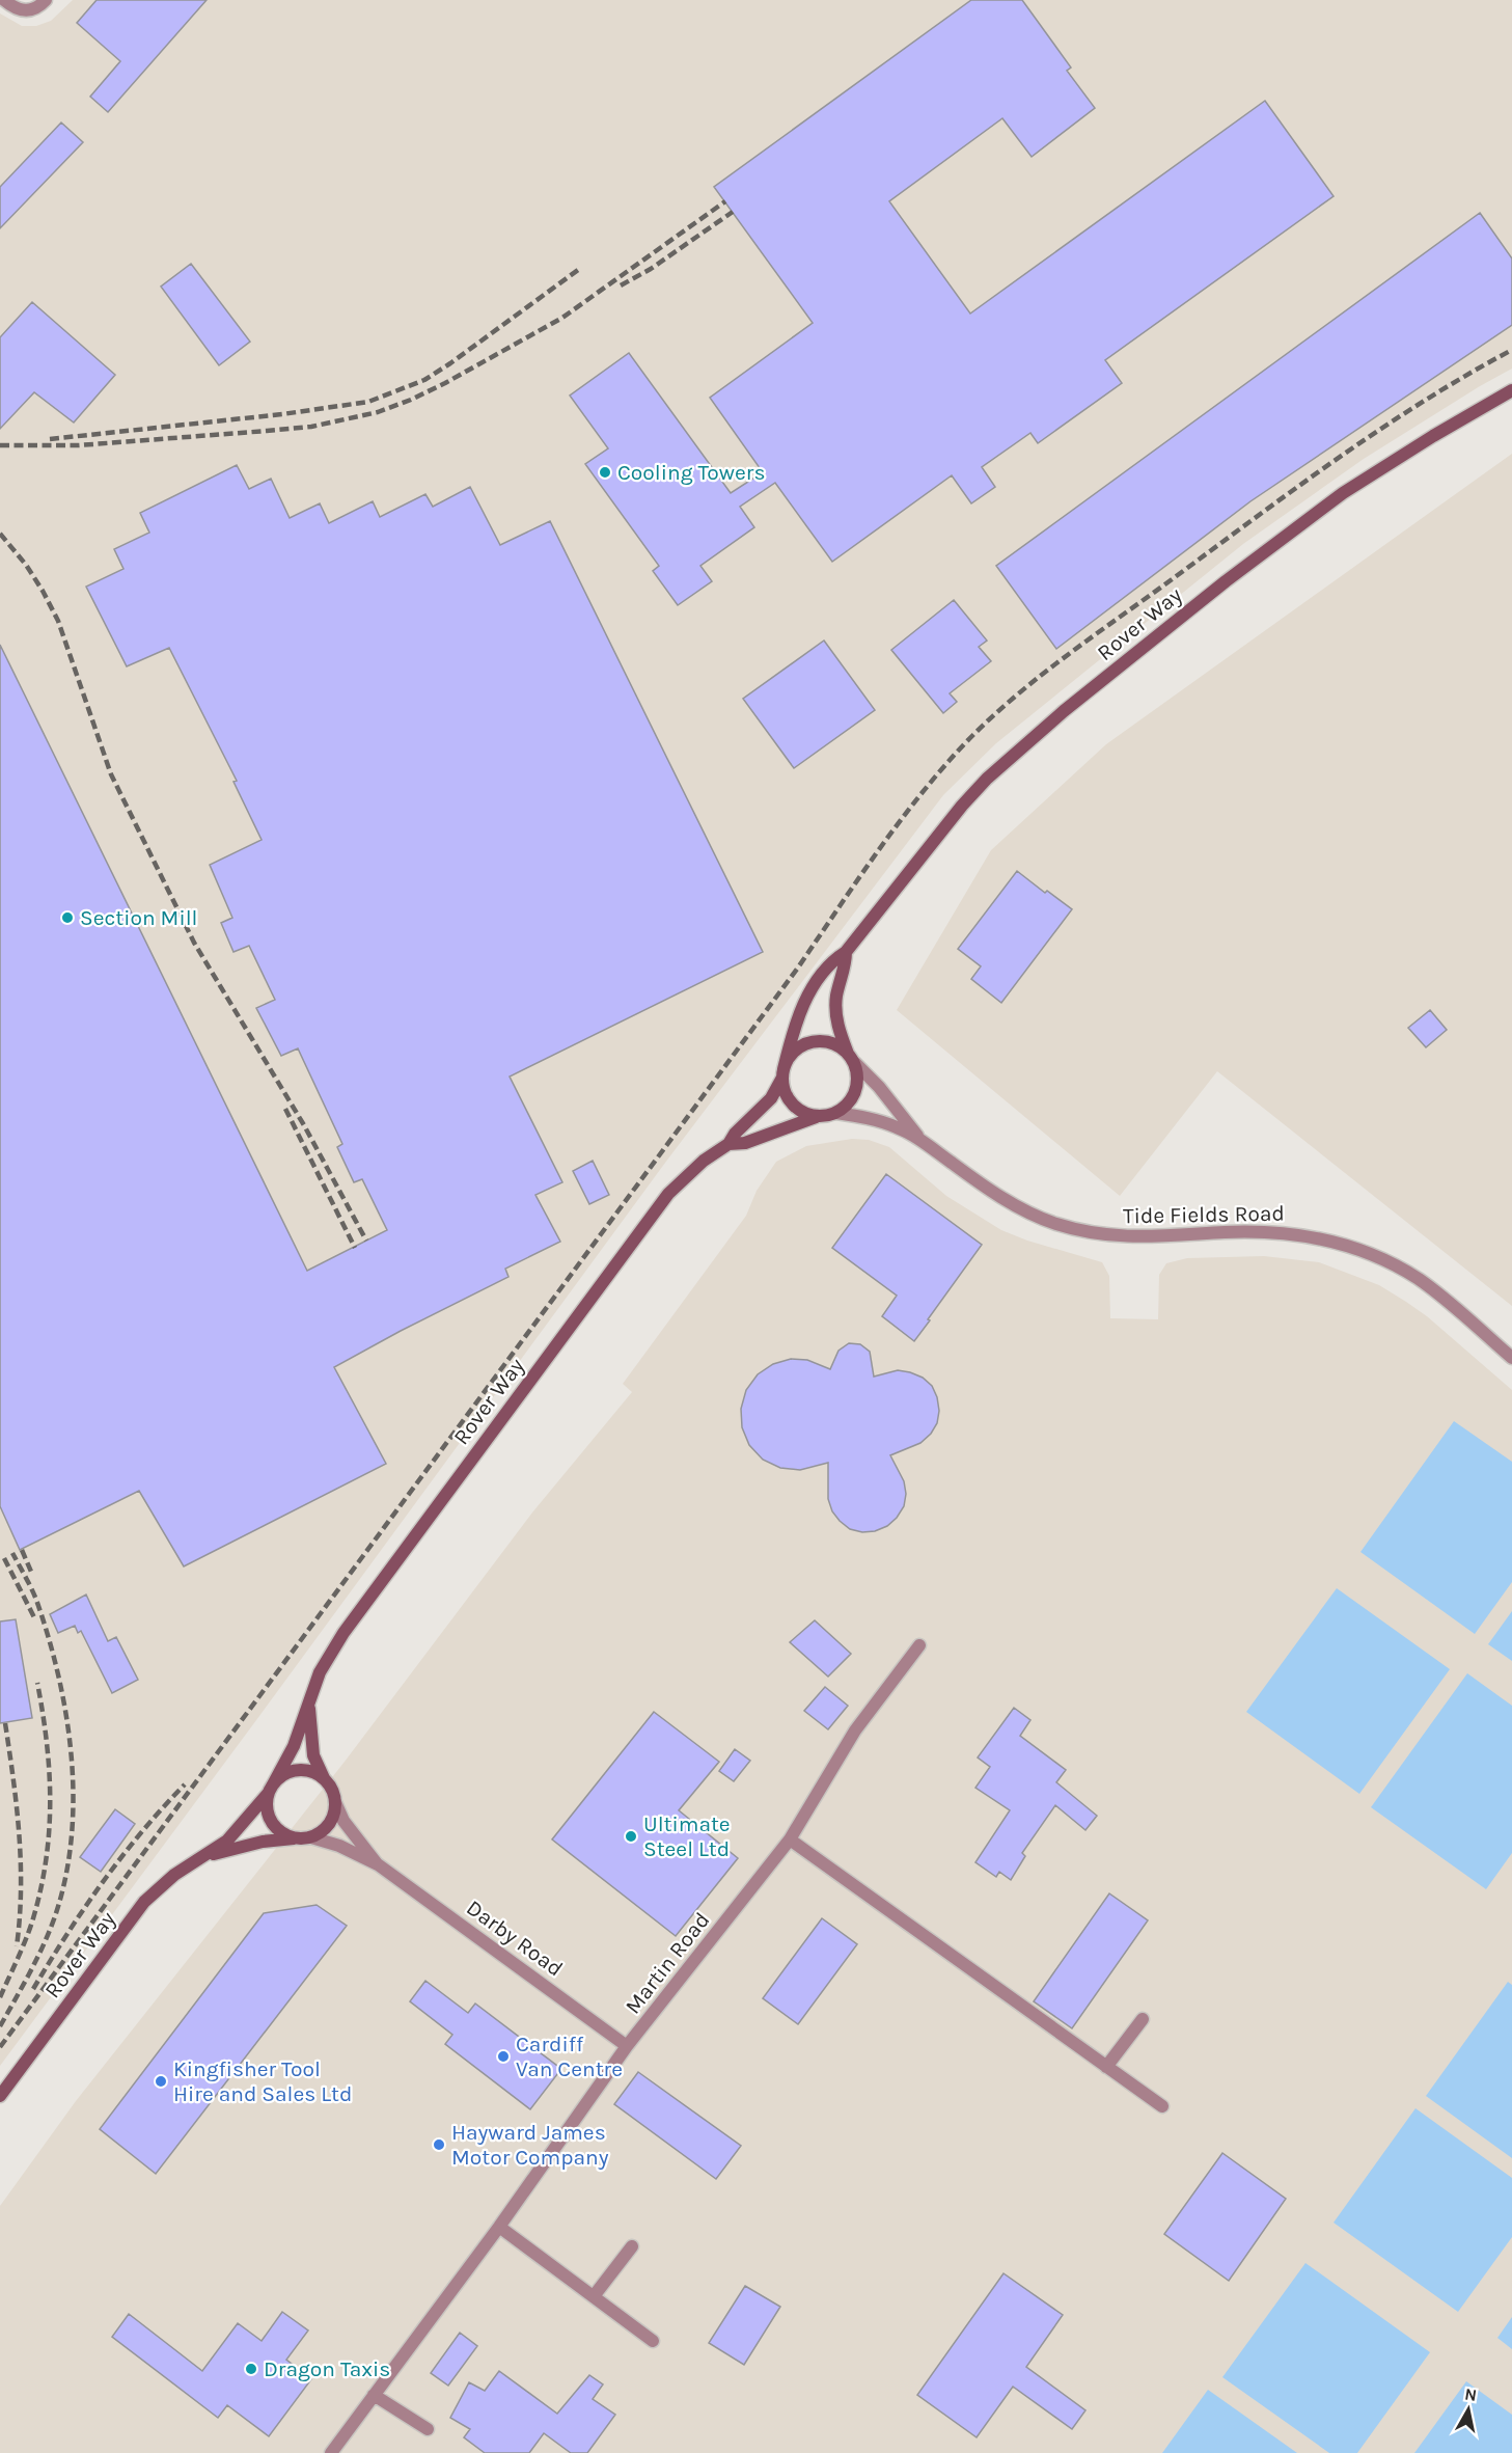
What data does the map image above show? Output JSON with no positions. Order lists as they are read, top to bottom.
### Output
{
  "streets": {
    "street": [
      "Rover Way",
      "Tide Fields Road",
      "Darby Road",
      "Martin Road"
    ]
  },
  "crossings": [
    ["Rover Way", "Tide Fields Road"],
    ["Rover Way", "Darby Road"],
    ["Darby Road", "Martin Road"]
  ],
  "places": [
    "Cooling Towers",
    "Section Mill",
    "Ultimate Steel Ltd",
    "Cardiff Van Centre",
    "Kingfisher Tool Hire and Sales Ltd",
    "Hayward James Motor Company",
    "Dragon Taxis"
  ],
  "north": "top"
}
